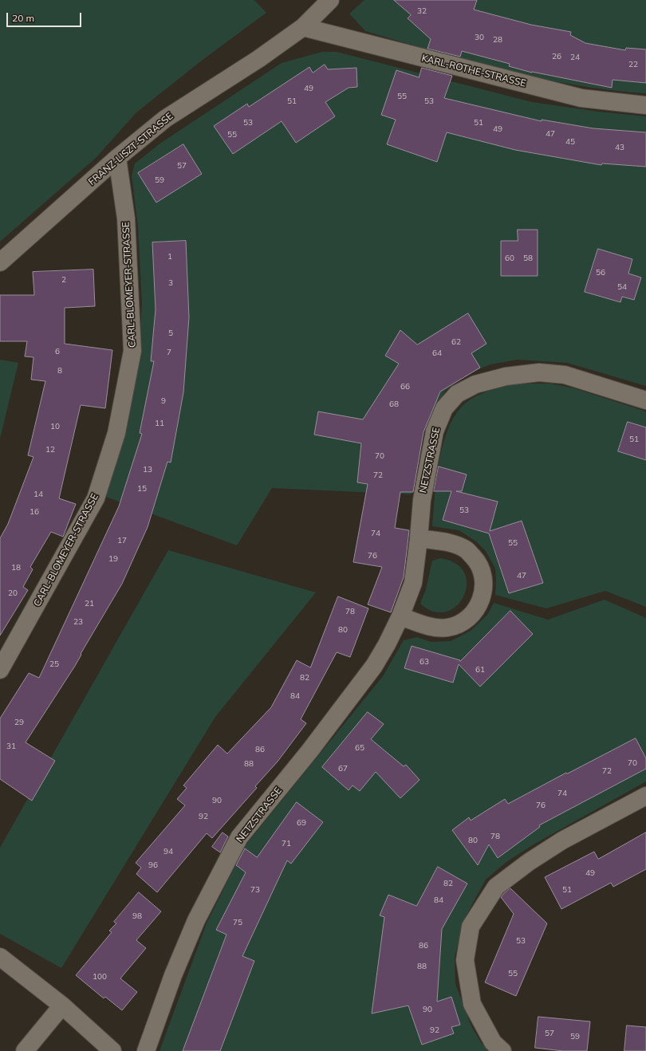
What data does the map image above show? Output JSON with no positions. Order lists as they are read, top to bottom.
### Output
{
  "streets": {
    "street": [
      "KARL-ROTHE-STRASSE",
      "FRANZ-LISZT-STRASSE",
      "CARL-BLOMEYER-STRASSE",
      "NETZSTRASSE"
    ]
  },
  "crossings": [
    ["KARL-ROTHE-STRASSE", "FRANZ-LISZT-STRASSE"],
    ["FRANZ-LISZT-STRASSE", "CARL-BLOMEYER-STRASSE"]
  ],
  "house_numbers": [
    "32",
    "30",
    "28",
    "26",
    "24",
    "22",
    "49",
    "55",
    "51",
    "53",
    "53",
    "51",
    "49",
    "47",
    "55",
    "45",
    "43",
    "57",
    "59",
    "1",
    "60",
    "58",
    "56",
    "2",
    "3",
    "54",
    "5",
    "62",
    "6",
    "7",
    "64",
    "8",
    "66",
    "9",
    "68",
    "11",
    "10",
    "51",
    "12",
    "70",
    "13",
    "72",
    "15",
    "14",
    "53",
    "16",
    "74",
    "17",
    "55",
    "76",
    "19",
    "18",
    "47",
    "20",
    "21",
    "78",
    "23",
    "80",
    "63",
    "25",
    "61",
    "82",
    "84",
    "29",
    "31",
    "65",
    "86",
    "70",
    "88",
    "67",
    "72",
    "74",
    "90",
    "76",
    "92",
    "69",
    "78",
    "80",
    "71",
    "94",
    "96",
    "49",
    "82",
    "73",
    "51",
    "84",
    "98",
    "75",
    "53",
    "86",
    "88",
    "55",
    "100",
    "90",
    "92",
    "57",
    "59"
  ],
  "scale_bar": "20 m"
}
